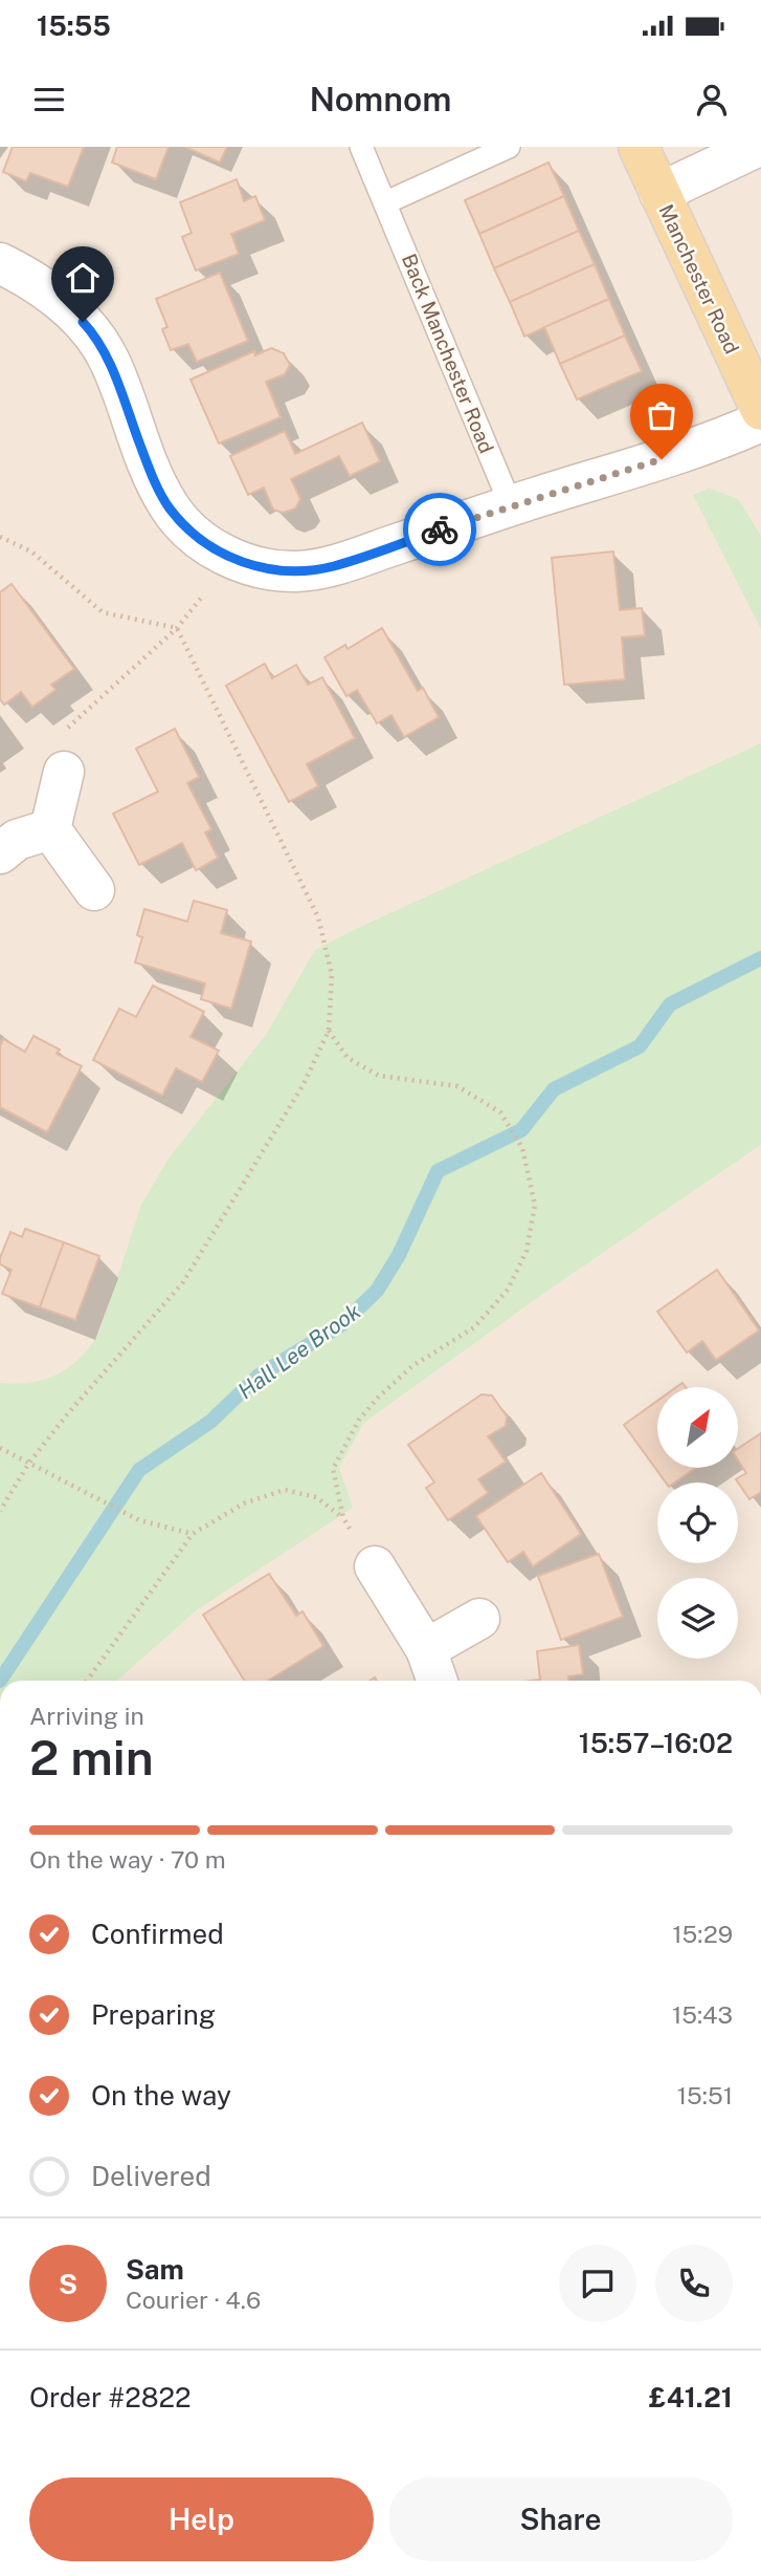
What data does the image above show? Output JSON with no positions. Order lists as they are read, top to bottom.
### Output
{
  "streets": {
    "main road": ["Manchester Road"],
    "lane": ["Back Manchester Road"]
  },
  "water": ["Hall Lee Brook"],
  "north": "top right",
  "page": {
    "status": "15:55",
    "header": "Nomnom",
    "heading": ["2 min", "Arriving in", "15:57–16:02"],
    "panel": [
      "Sam",
      "Courier · 4.6",
      "Order #2822",
      "£41.21"
    ],
    "bar": "On the way · 70 m",
    "list": [
      ["Confirmed", "15:29"],
      ["Preparing", "15:43"],
      ["On the way", "15:51"],
      "Delivered"
    ],
    "round": "S",
    "buttons": ["Help", "Share"]
  }
}
